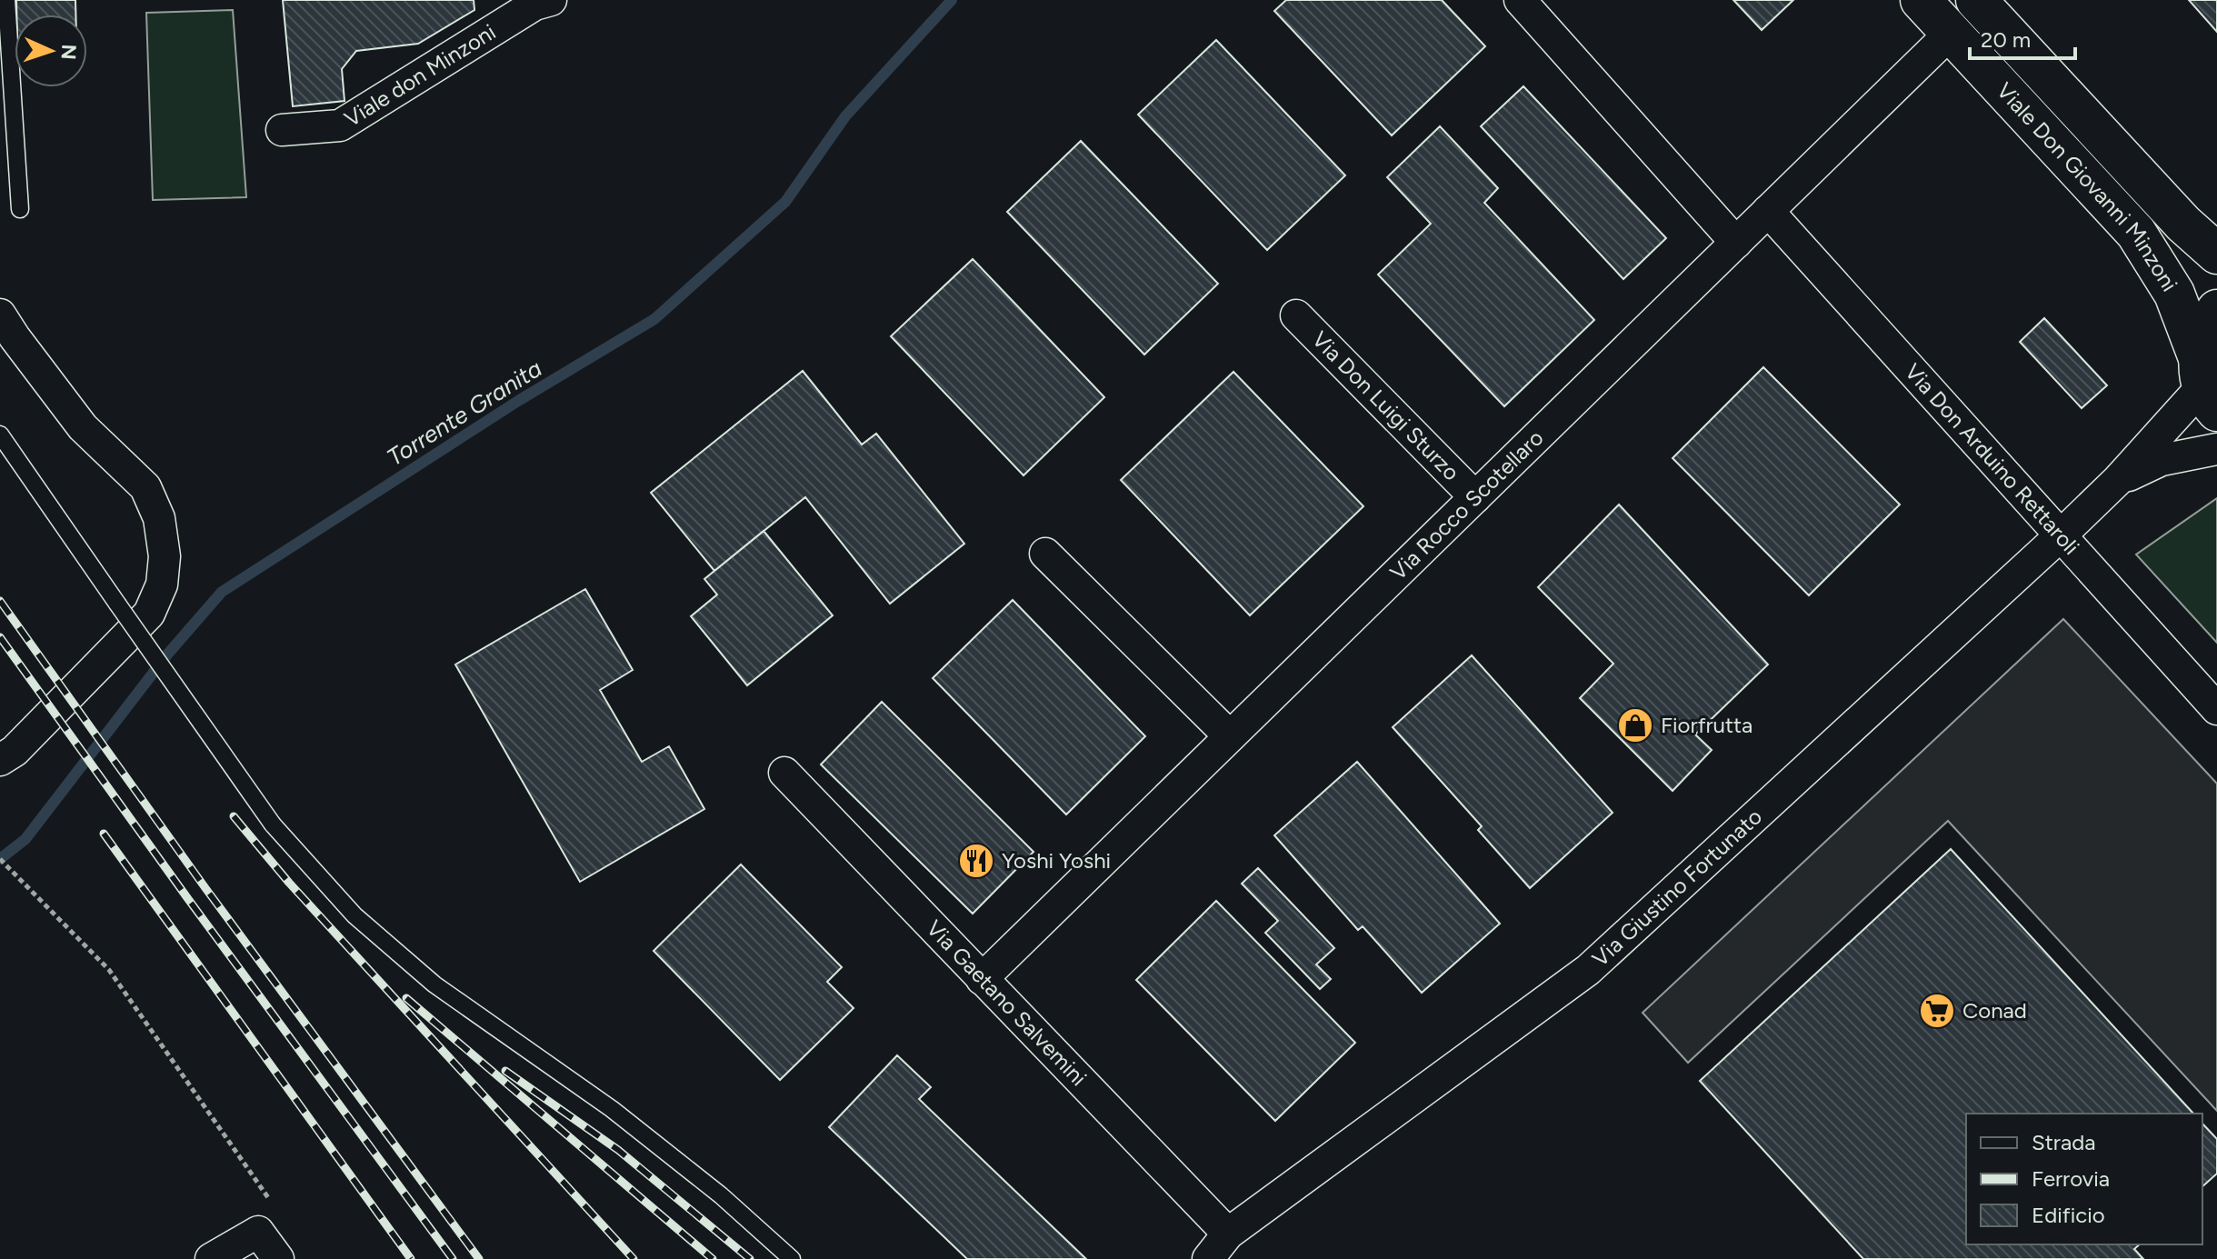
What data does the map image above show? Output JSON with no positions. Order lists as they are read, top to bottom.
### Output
{
  "streets": {
    "main road": ["Viale Don Giovanni Minzoni"],
    "street": [
      "Viale don Minzoni",
      "Via Don Luigi Sturzo",
      "Via Don Arduino Rettaroli",
      "Via Rocco Scotellaro",
      "Via Giustino Fortunato",
      "Via Gaetano Salvemini"
    ]
  },
  "crossings": [
    ["Viale Don Giovanni Minzoni", "Via Rocco Scotellaro"],
    ["Viale Don Giovanni Minzoni", "Via Giustino Fortunato"],
    ["Via Don Luigi Sturzo", "Via Rocco Scotellaro"],
    ["Via Don Arduino Rettaroli", "Via Rocco Scotellaro"],
    ["Via Don Arduino Rettaroli", "Via Giustino Fortunato"],
    ["Via Rocco Scotellaro", "Via Gaetano Salvemini"],
    ["Via Giustino Fortunato", "Via Gaetano Salvemini"]
  ],
  "water": ["Torrente Granita"],
  "places": {
    "shop": ["Fiorfrutta"],
    "restaurant": ["Yoshi Yoshi"],
    "supermarket": ["Conad"]
  },
  "legend": ["Strada", "Ferrovia", "Edificio"],
  "scale_bar": "20 m",
  "north": "right"
}
